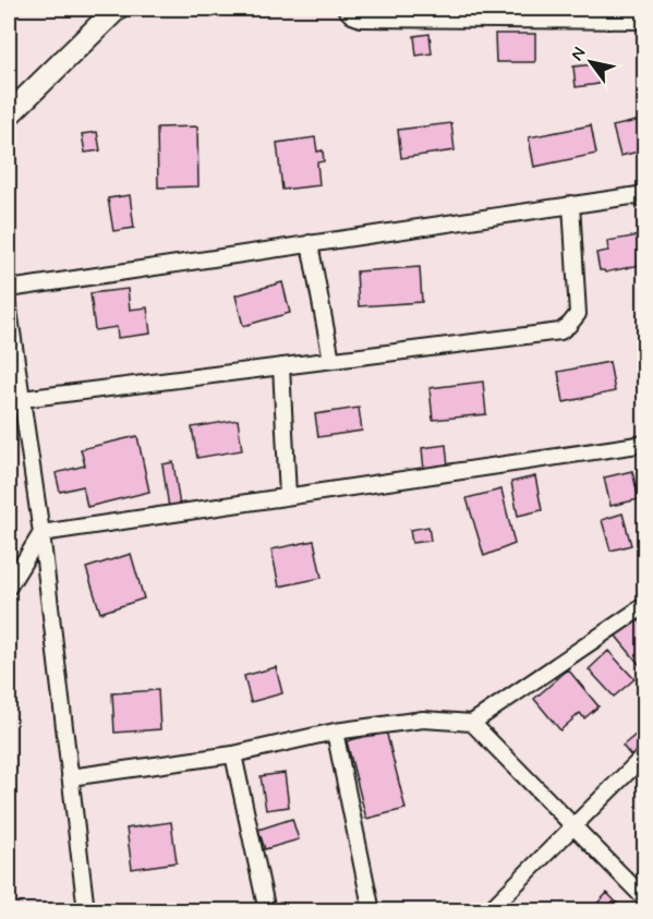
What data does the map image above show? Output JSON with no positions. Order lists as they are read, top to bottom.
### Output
{
  "north": "top left"
}
